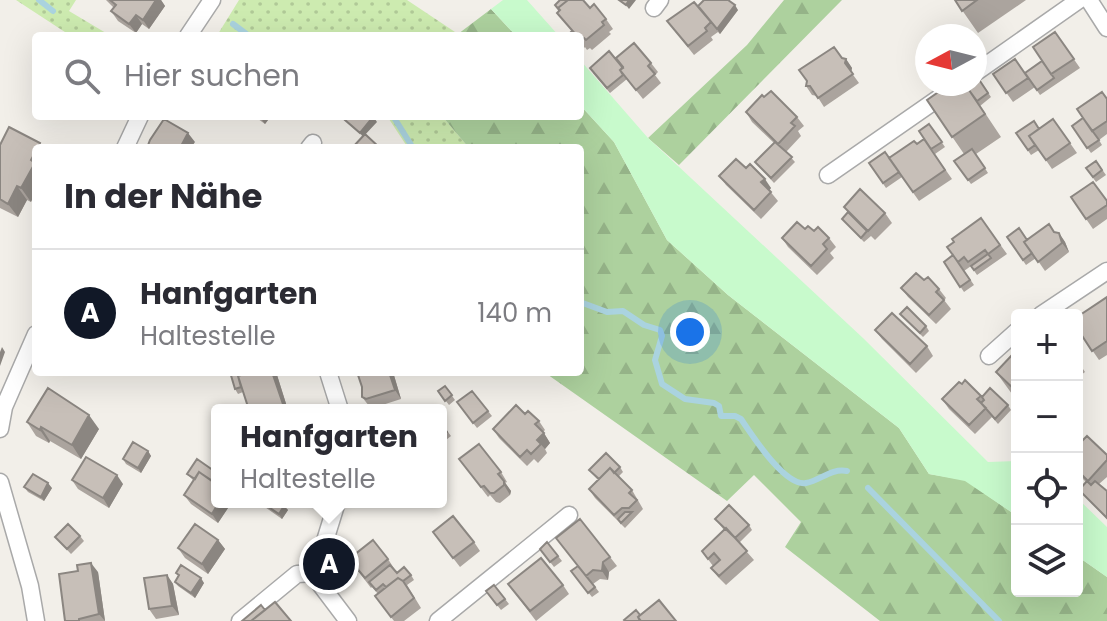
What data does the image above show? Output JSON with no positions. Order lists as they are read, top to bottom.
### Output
{
  "north": "left",
  "page": {
    "search": "Hier suchen",
    "heading": "In der Nähe",
    "list": [
      {
        "mark": "A",
        "name": "Hanfgarten",
        "note": "Haltestelle",
        "value": "140 m"
      }
    ],
    "map_buttons": ["+", "−"],
    "popup": ["Hanfgarten", "Haltestelle"],
    "pins": "A"
  }
}
